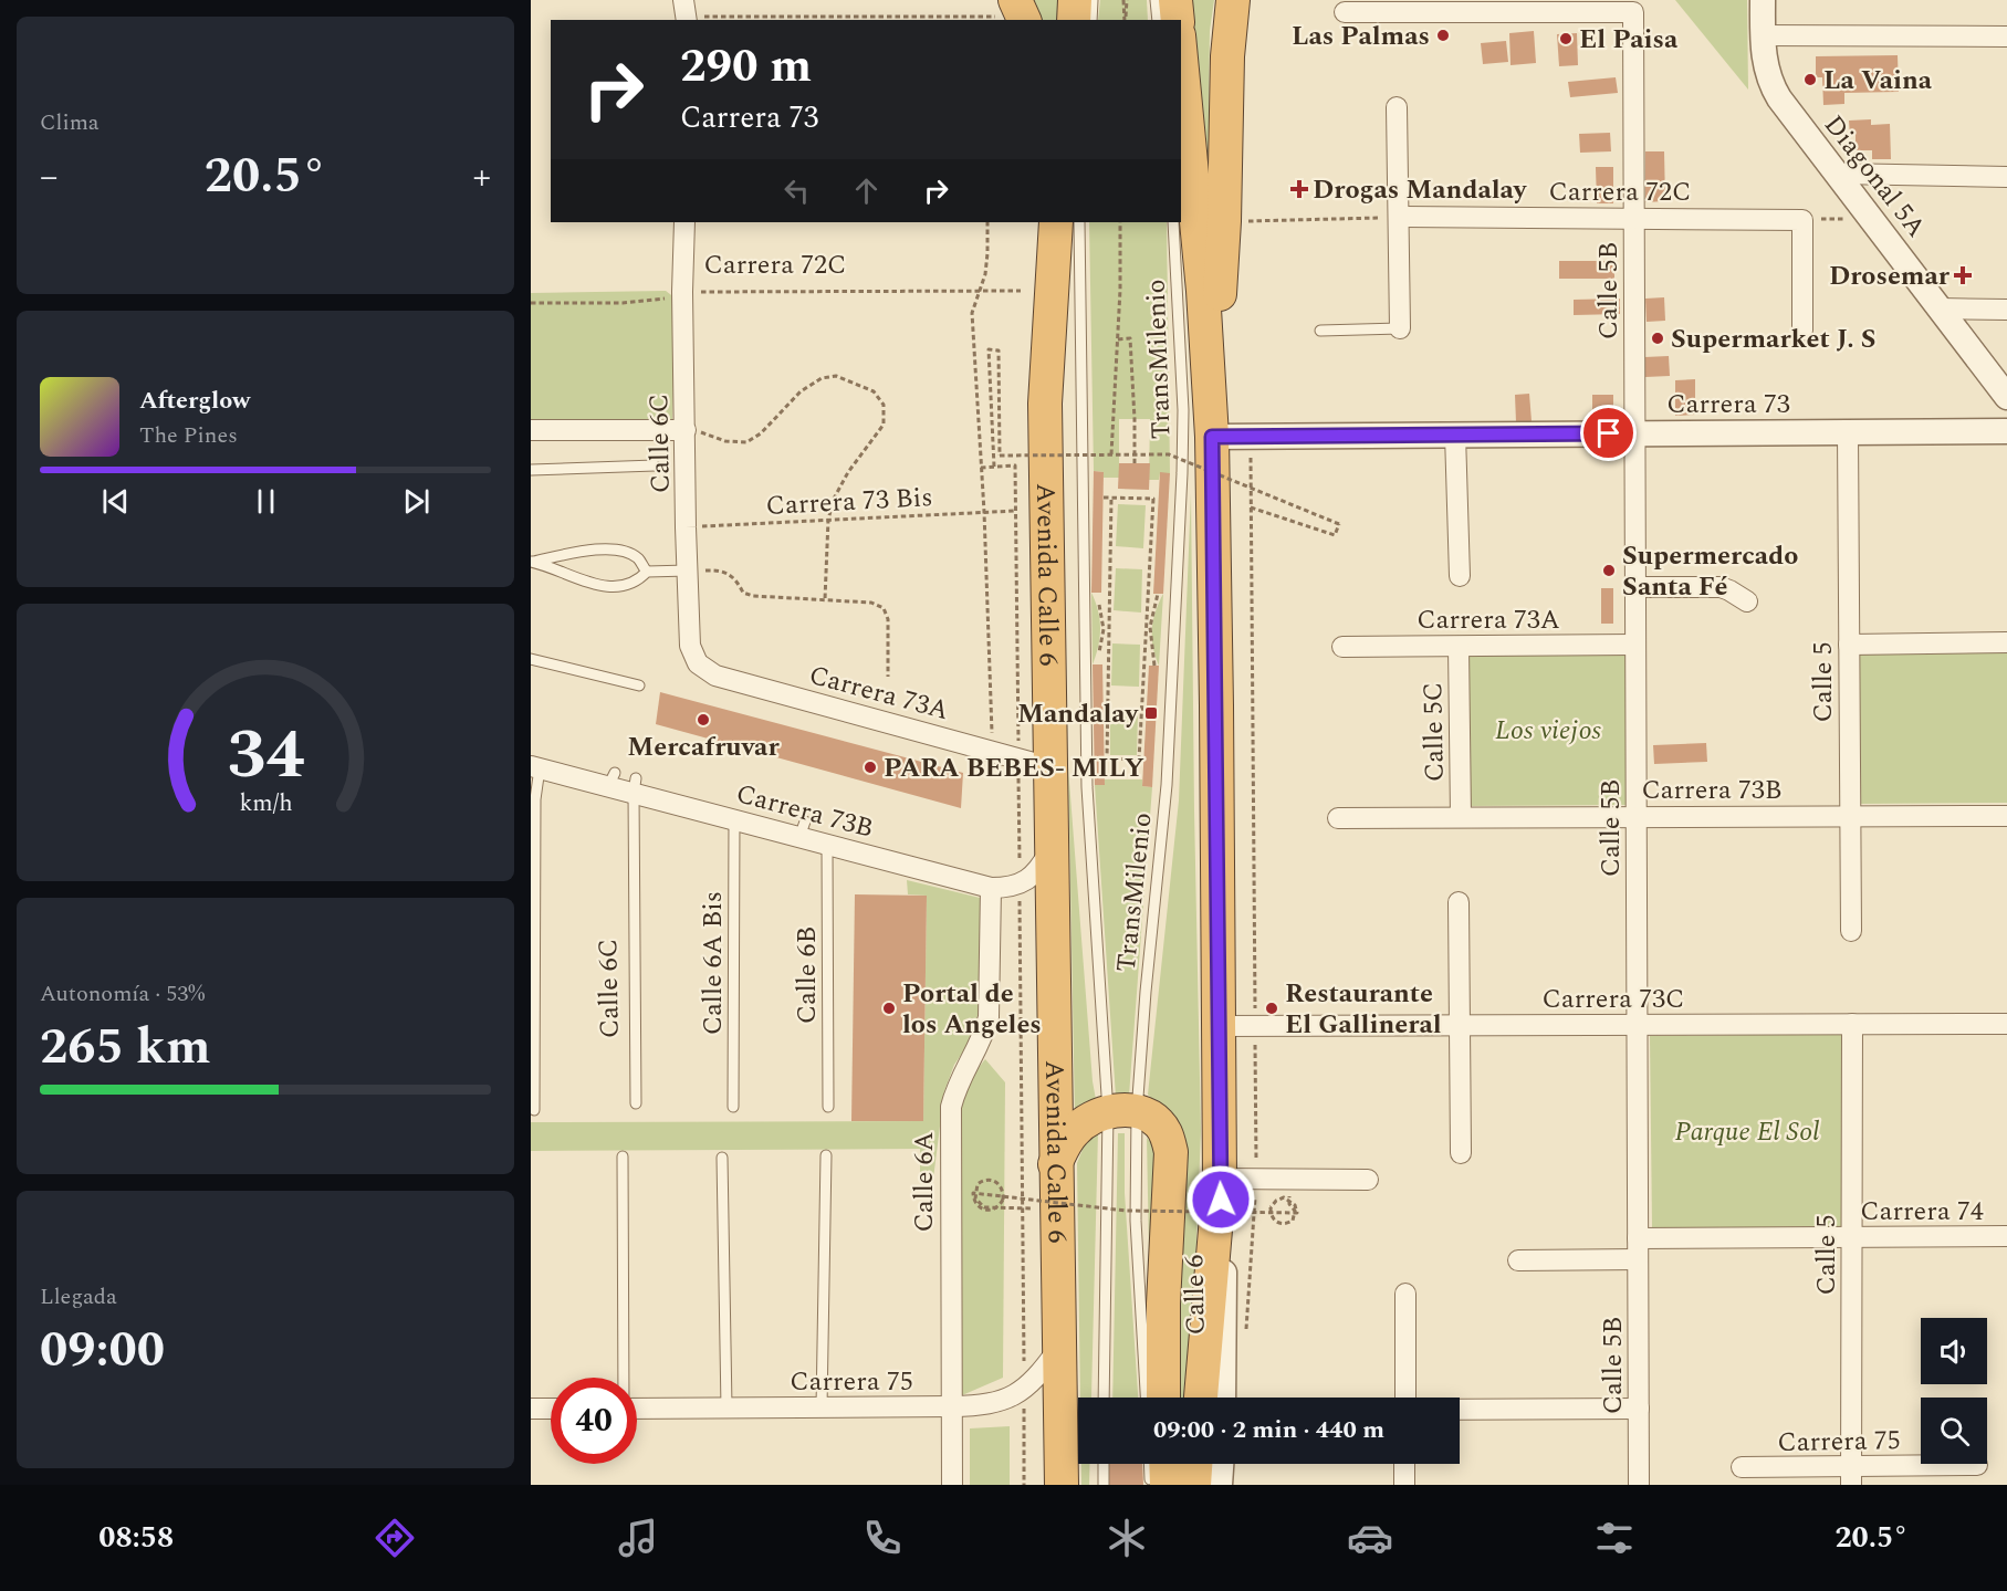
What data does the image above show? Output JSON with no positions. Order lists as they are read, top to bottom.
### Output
{
  "streets": {
    "highway": ["Avenida Calle 6"],
    "street": [
      "Diagonal 5A",
      "Carrera 72C",
      "Calle 5B",
      "Carrera 73",
      "Calle 6C",
      "Carrera 73A",
      "Calle 5",
      "Calle 5C",
      "Carrera 73B",
      "Carrera 73C",
      "Calle 6A",
      "Carrera 74",
      "Calle 6",
      "Carrera 75"
    ],
    "lane": ["TransMilenio", "Calle 6A Bis", "Calle 6B"],
    "path": ["Carrera 73 Bis"]
  },
  "crossings": [
    ["Carrera 72C", "Calle 5B"],
    ["Carrera 72C", "Calle 6C"],
    ["Calle 5B", "Carrera 73"],
    ["Calle 5B", "Carrera 73A"],
    ["Calle 5B", "Carrera 73B"],
    ["Calle 5B", "Carrera 73C"],
    ["Calle 5B", "Carrera 74"],
    ["Carrera 73", "Calle 5"],
    ["Calle 6C", "Carrera 73 Bis"],
    ["Calle 6C", "Carrera 73A"],
    ["Calle 6C", "Carrera 73B"],
    ["Avenida Calle 6", "Carrera 73A"],
    ["Avenida Calle 6", "Carrera 75"],
    ["Carrera 73A", "Calle 5C"],
    ["Calle 5", "Carrera 73B"],
    ["Calle 5", "Carrera 73C"],
    ["Calle 5", "Carrera 74"],
    ["Calle 5", "Carrera 75"],
    ["Calle 5C", "Carrera 73B"],
    ["Carrera 73B", "Calle 6A Bis"],
    ["Carrera 73B", "Calle 6B"],
    ["Carrera 73B", "Calle 6A"],
    ["Calle 6A", "Carrera 75"]
  ],
  "parks": ["Los viejos", "Parque El Sol"],
  "places": {
    "other": [
      "Las Palmas",
      "El Paisa",
      "La Vaina",
      "Supermarket J. S",
      "Supermercado Santa Fé",
      "Mercafruvar",
      "PARA BEBES- MILY",
      "Portal de los Angeles",
      "Restaurante El Gallineral"
    ],
    "health": ["Drogas Mandalay", "Drosemar"],
    "transit": ["Mandalay"]
  },
  "page": {
    "tile": [
      "Clima",
      ["Autonomía · 53%", "265 km"],
      ["Llegada", "09:00"]
    ],
    "turn": ["290 m", "Carrera 73"],
    "heat": ["−", "20.5°", "+"],
    "song": ["Afterglow", "The Pines"],
    "limit": "40",
    "trip": "09:00 · 2 min · 440 m",
    "tabs": ["08:58", "20.5°"],
    "gauge": ["34", "km/h"]
  }
}
